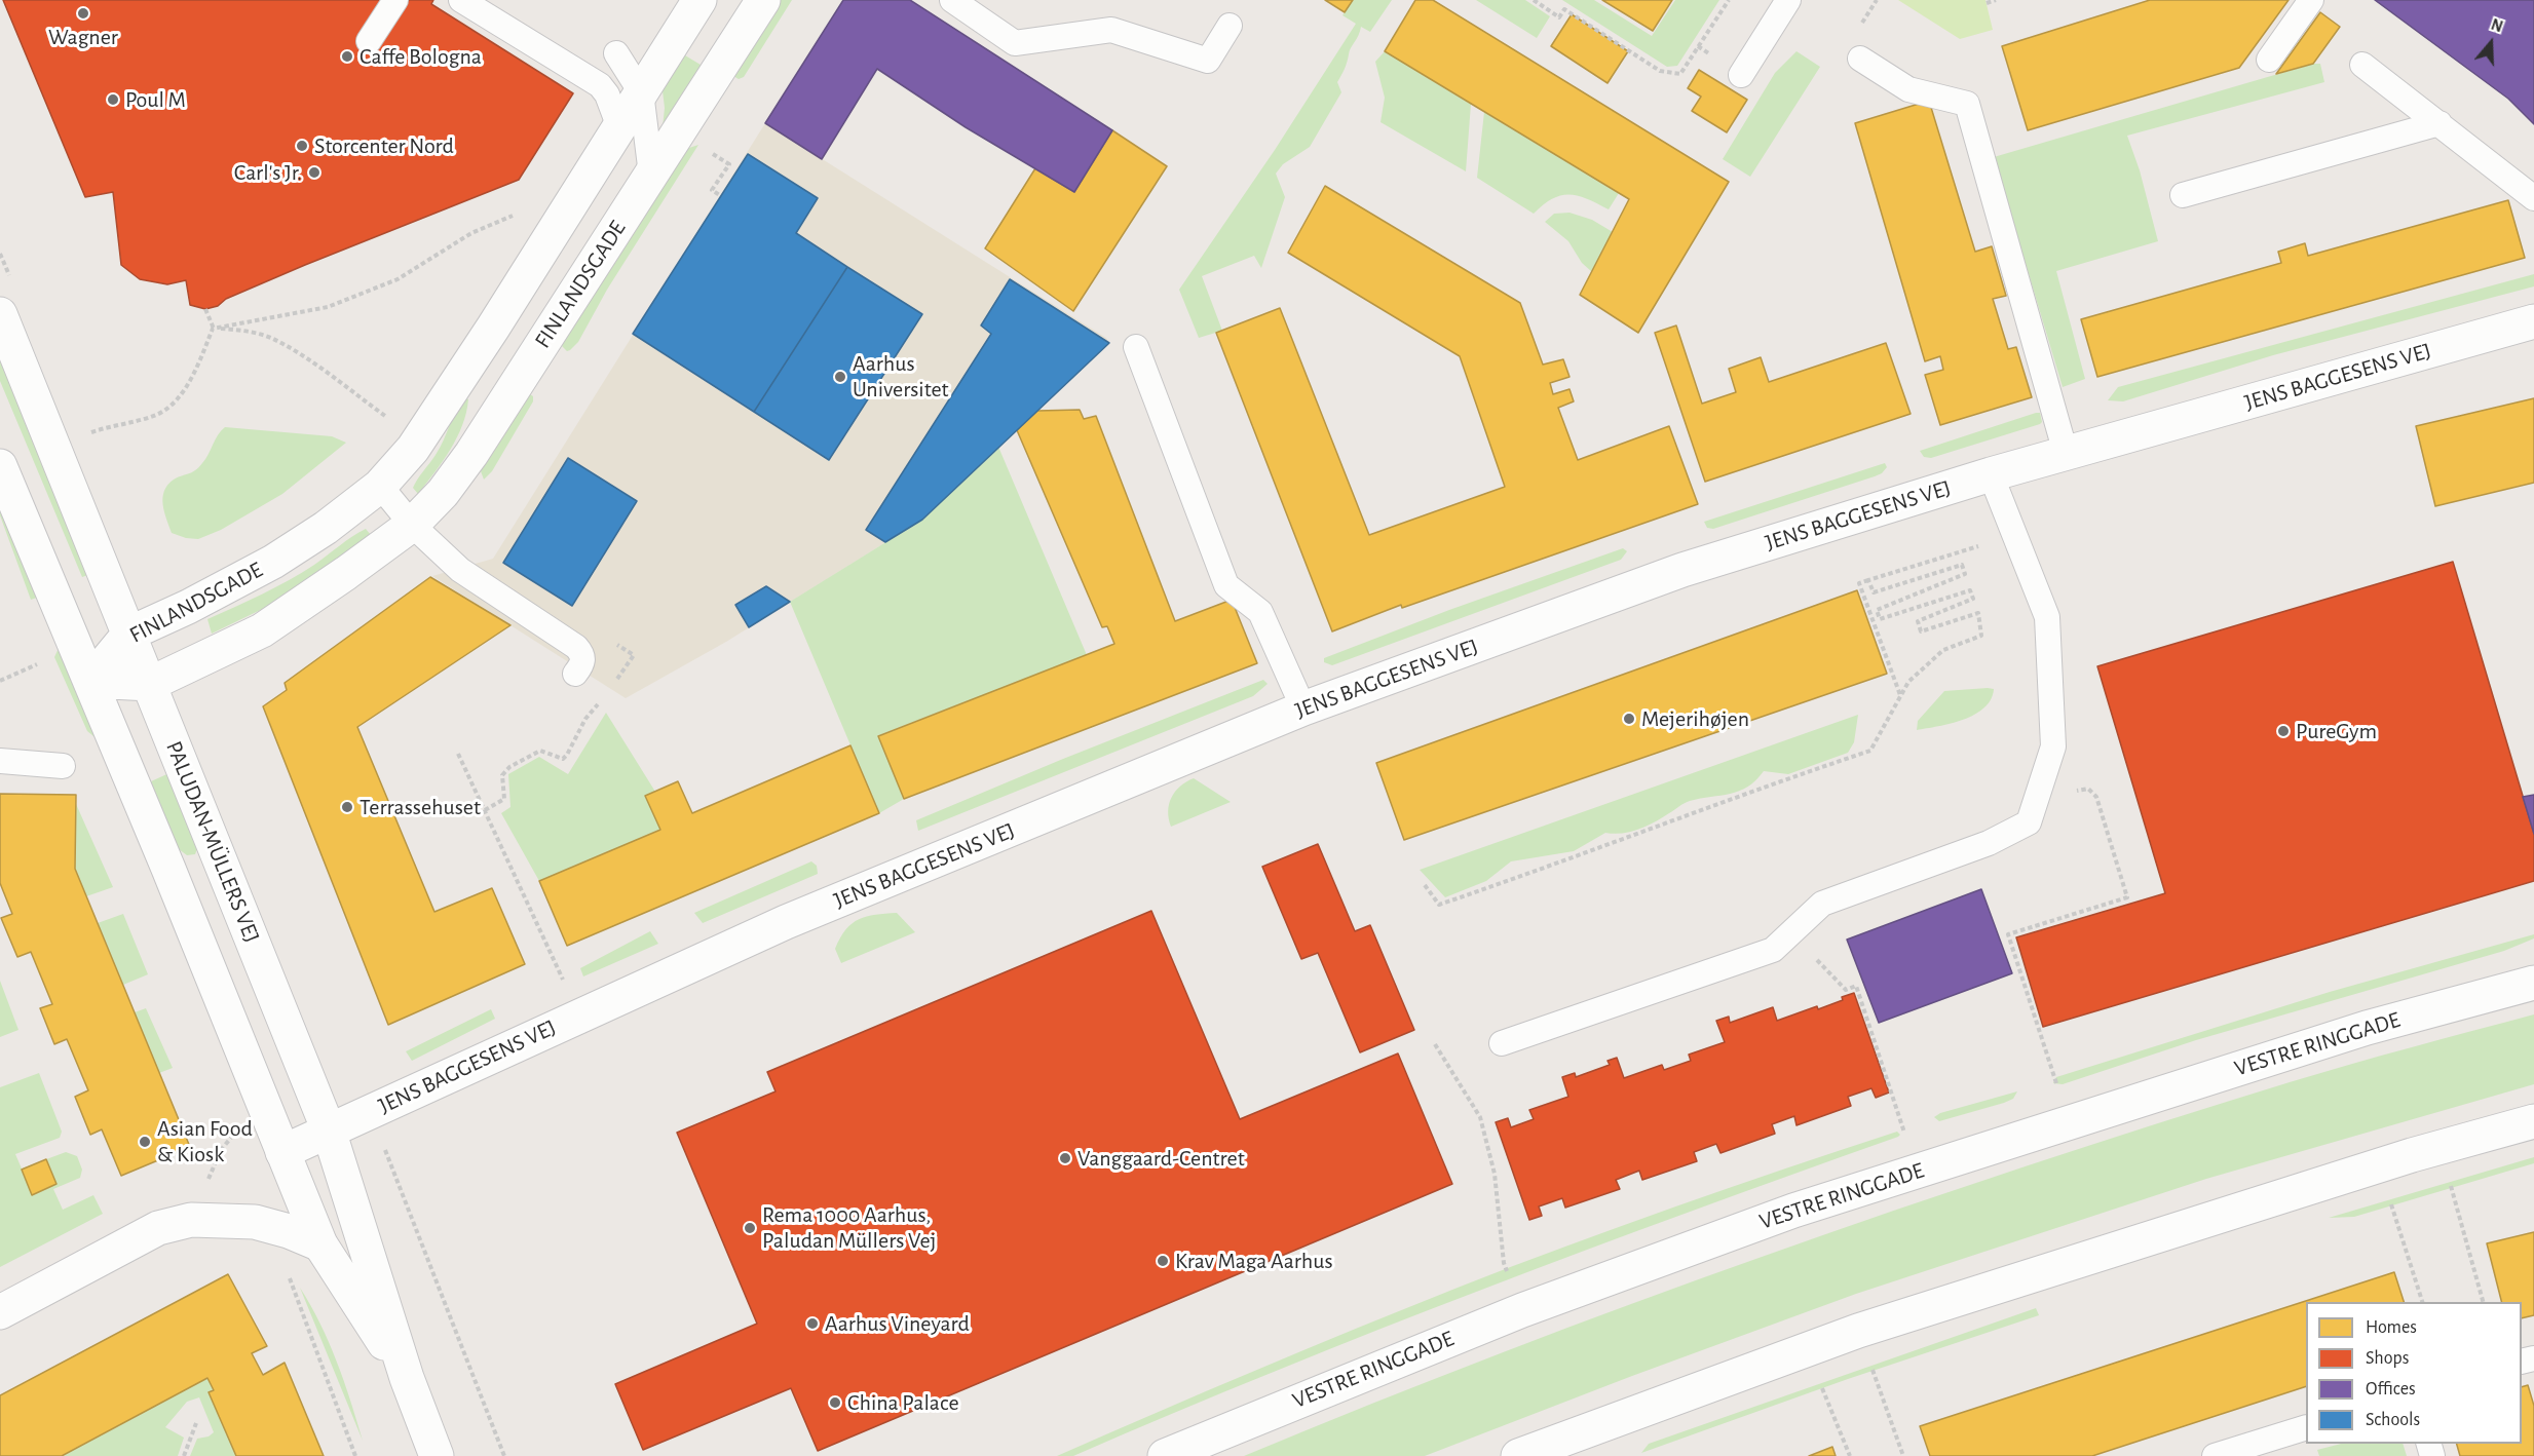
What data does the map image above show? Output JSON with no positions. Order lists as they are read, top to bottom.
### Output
{
  "streets": {
    "street": [
      "FINLANDSGADE",
      "JENS BAGGESENS VEJ",
      "PALUDAN-MÜLLERS VEJ",
      "VESTRE RINGGADE"
    ]
  },
  "crossings": [
    ["FINLANDSGADE", "PALUDAN-MÜLLERS VEJ"],
    ["JENS BAGGESENS VEJ", "PALUDAN-MÜLLERS VEJ"]
  ],
  "places": [
    "Wagner",
    "Caffe Bologna",
    "Poul M",
    "Storcenter Nord",
    "Carl's Jr.",
    "Aarhus Universitet",
    "Mejerihøjen",
    "PureGym",
    "Terrassehuset",
    "Asian Food & Kiosk",
    "Vanggaard-Centret",
    "Rema 1000 Aarhus, Paludan Müllers Vej",
    "Krav Maga Aarhus",
    "Aarhus Vineyard",
    "China Palace"
  ],
  "legend": [
    "Homes",
    "Shops",
    "Offices",
    "Schools"
  ],
  "north": "top"
}
